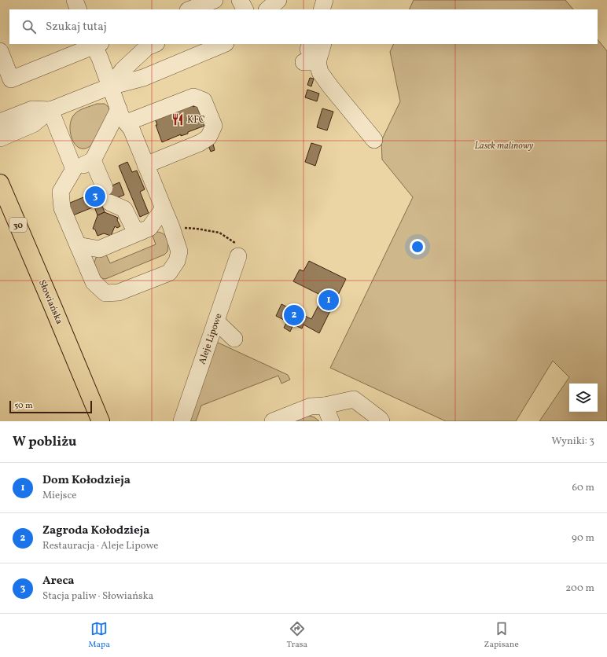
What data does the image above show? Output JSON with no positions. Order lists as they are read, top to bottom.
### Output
{
  "streets": {
    "main road": ["30", "Słowiańska"],
    "street": ["Aleje Lipowe"]
  },
  "parks": ["Lasek malinowy"],
  "places": {
    "restaurant": ["KFC"]
  },
  "scale_bar": "50 m",
  "page": {
    "search": "Szukaj tutaj",
    "pins": ["3", "1", "2"],
    "scale": "50 m",
    "heading": ["W pobliżu", "Wyniki: 3"],
    "list": [
      {
        "mark": "1",
        "name": "Dom Kołodzieja",
        "note": "Miejsce",
        "value": "60 m"
      },
      {
        "mark": "2",
        "name": "Zagroda Kołodzieja",
        "note": "Restauracja · Aleje Lipowe",
        "value": "90 m"
      },
      {
        "mark": "3",
        "name": "Areca",
        "note": "Stacja paliw · Słowiańska",
        "value": "200 m"
      }
    ],
    "nav": ["Mapa", "Trasa", "Zapisane"]
  }
}
